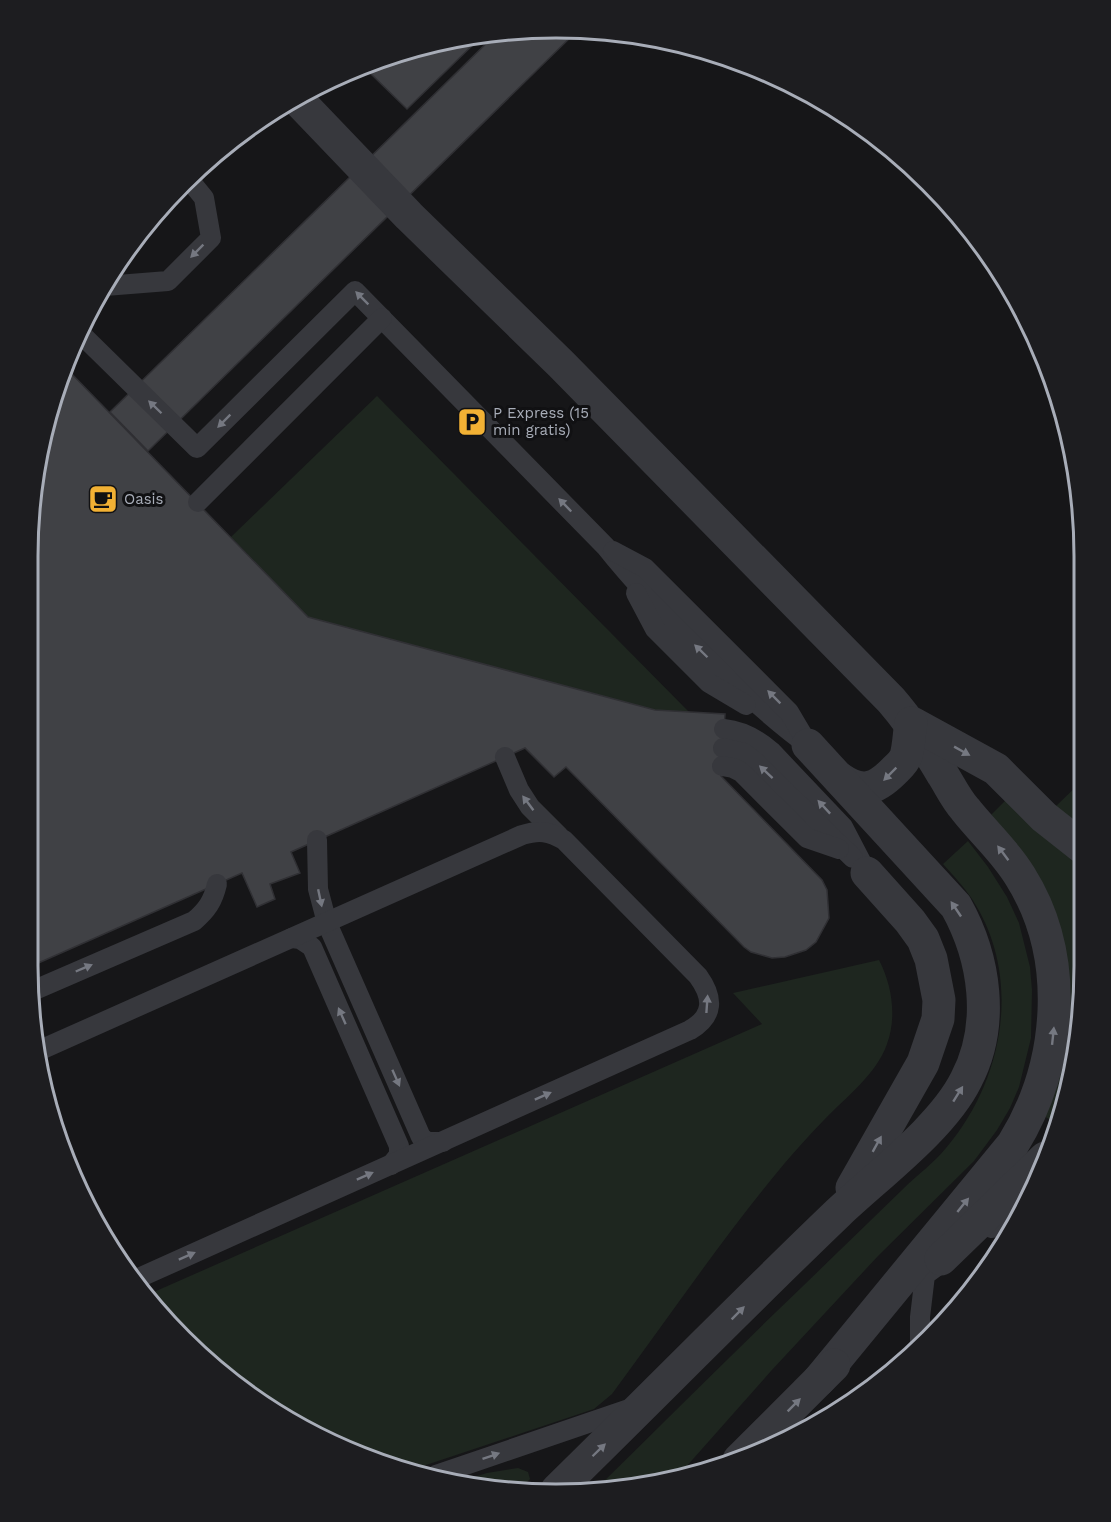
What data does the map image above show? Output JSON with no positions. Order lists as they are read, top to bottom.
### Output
{
  "places": {
    "parking": ["P Express (15 min gratis)"],
    "cafe": ["Oasis"]
  }
}
